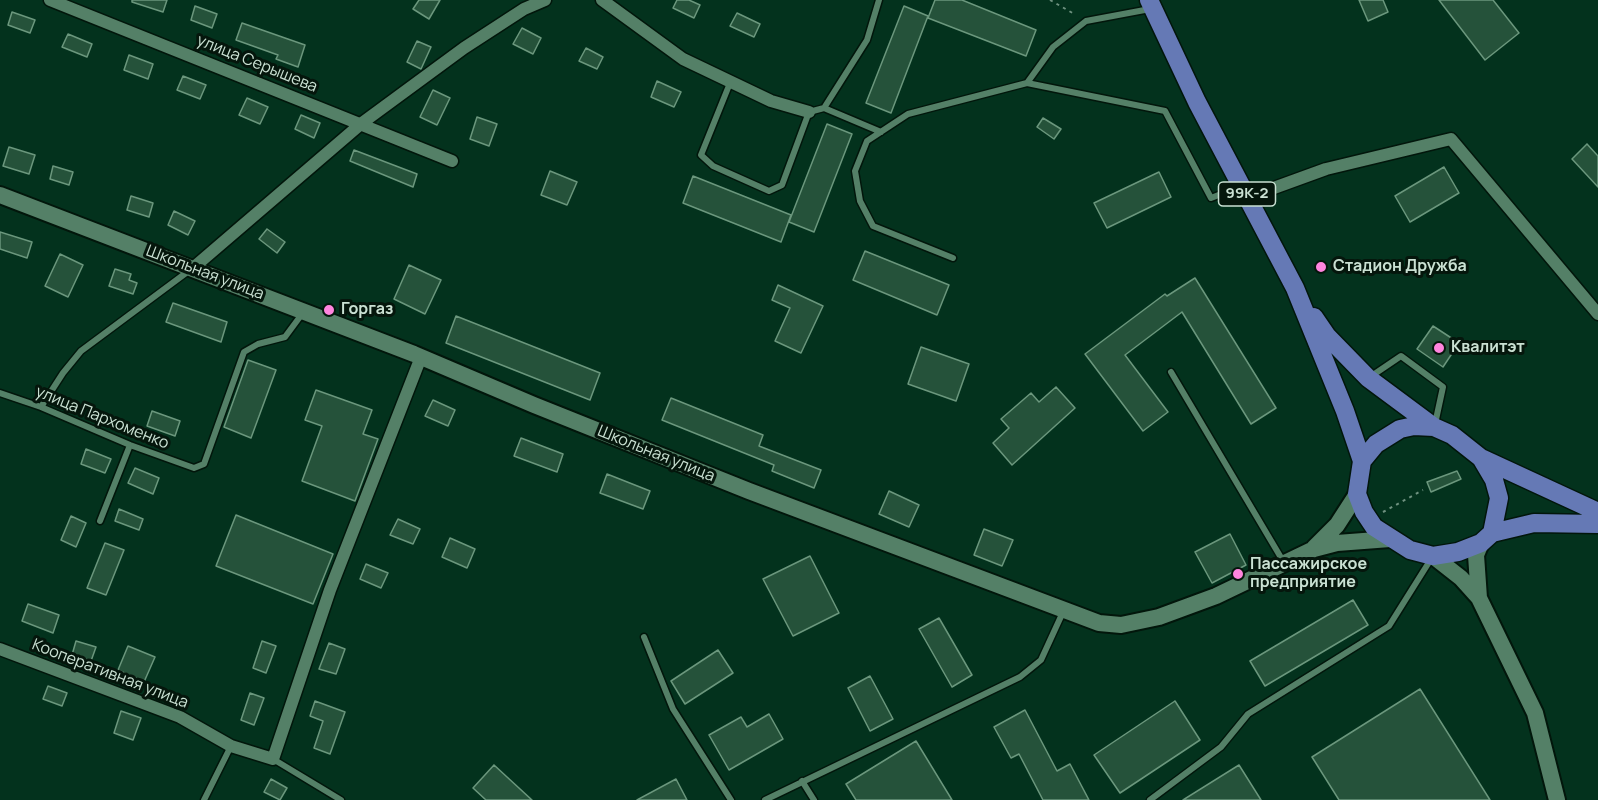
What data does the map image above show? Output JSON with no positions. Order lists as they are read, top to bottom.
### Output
{
  "streets": {
    "main road": ["99К-2", "Школьная улица"],
    "street": ["улица Серышева", "Кооперативная улица"],
    "lane": ["улица Пархоменко"]
  },
  "crossings": [
    ["Школьная улица", "улица Пархоменко"]
  ],
  "places": [
    "Стадион Дружба",
    "Горгаз",
    "Квалитэт",
    "Пассажирское предприятие"
  ]
}
